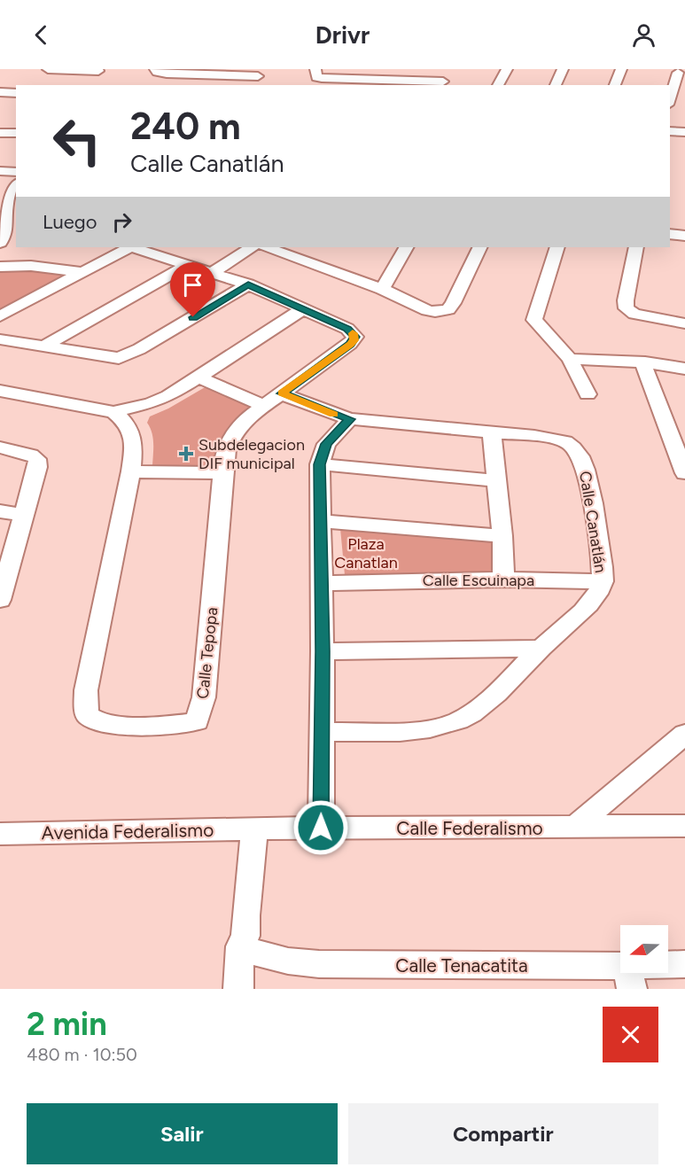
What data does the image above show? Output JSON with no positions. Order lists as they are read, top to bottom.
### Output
{
  "streets": {
    "street": [
      "Calle Canatlán",
      "Calle Escuinapa",
      "Calle Tepopa",
      "Calle Federalismo",
      "Avenida Federalismo",
      "Calle Tenacatita"
    ]
  },
  "crossings": [
    ["Calle Canatlán", "Calle Escuinapa"],
    ["Calle Canatlán", "Calle Tepopa"],
    ["Calle Federalismo", "Avenida Federalismo"]
  ],
  "parks": ["Plaza Canatlan"],
  "places": {
    "health": ["Subdelegacion DIF municipal"]
  },
  "north": "left",
  "page": {
    "header": "Drivr",
    "turn": ["240 m", "Calle Canatlán"],
    "then": "Luego",
    "heading": ["2 min", "480 m · 10:50"],
    "buttons": ["Salir", "Compartir"]
  }
}
